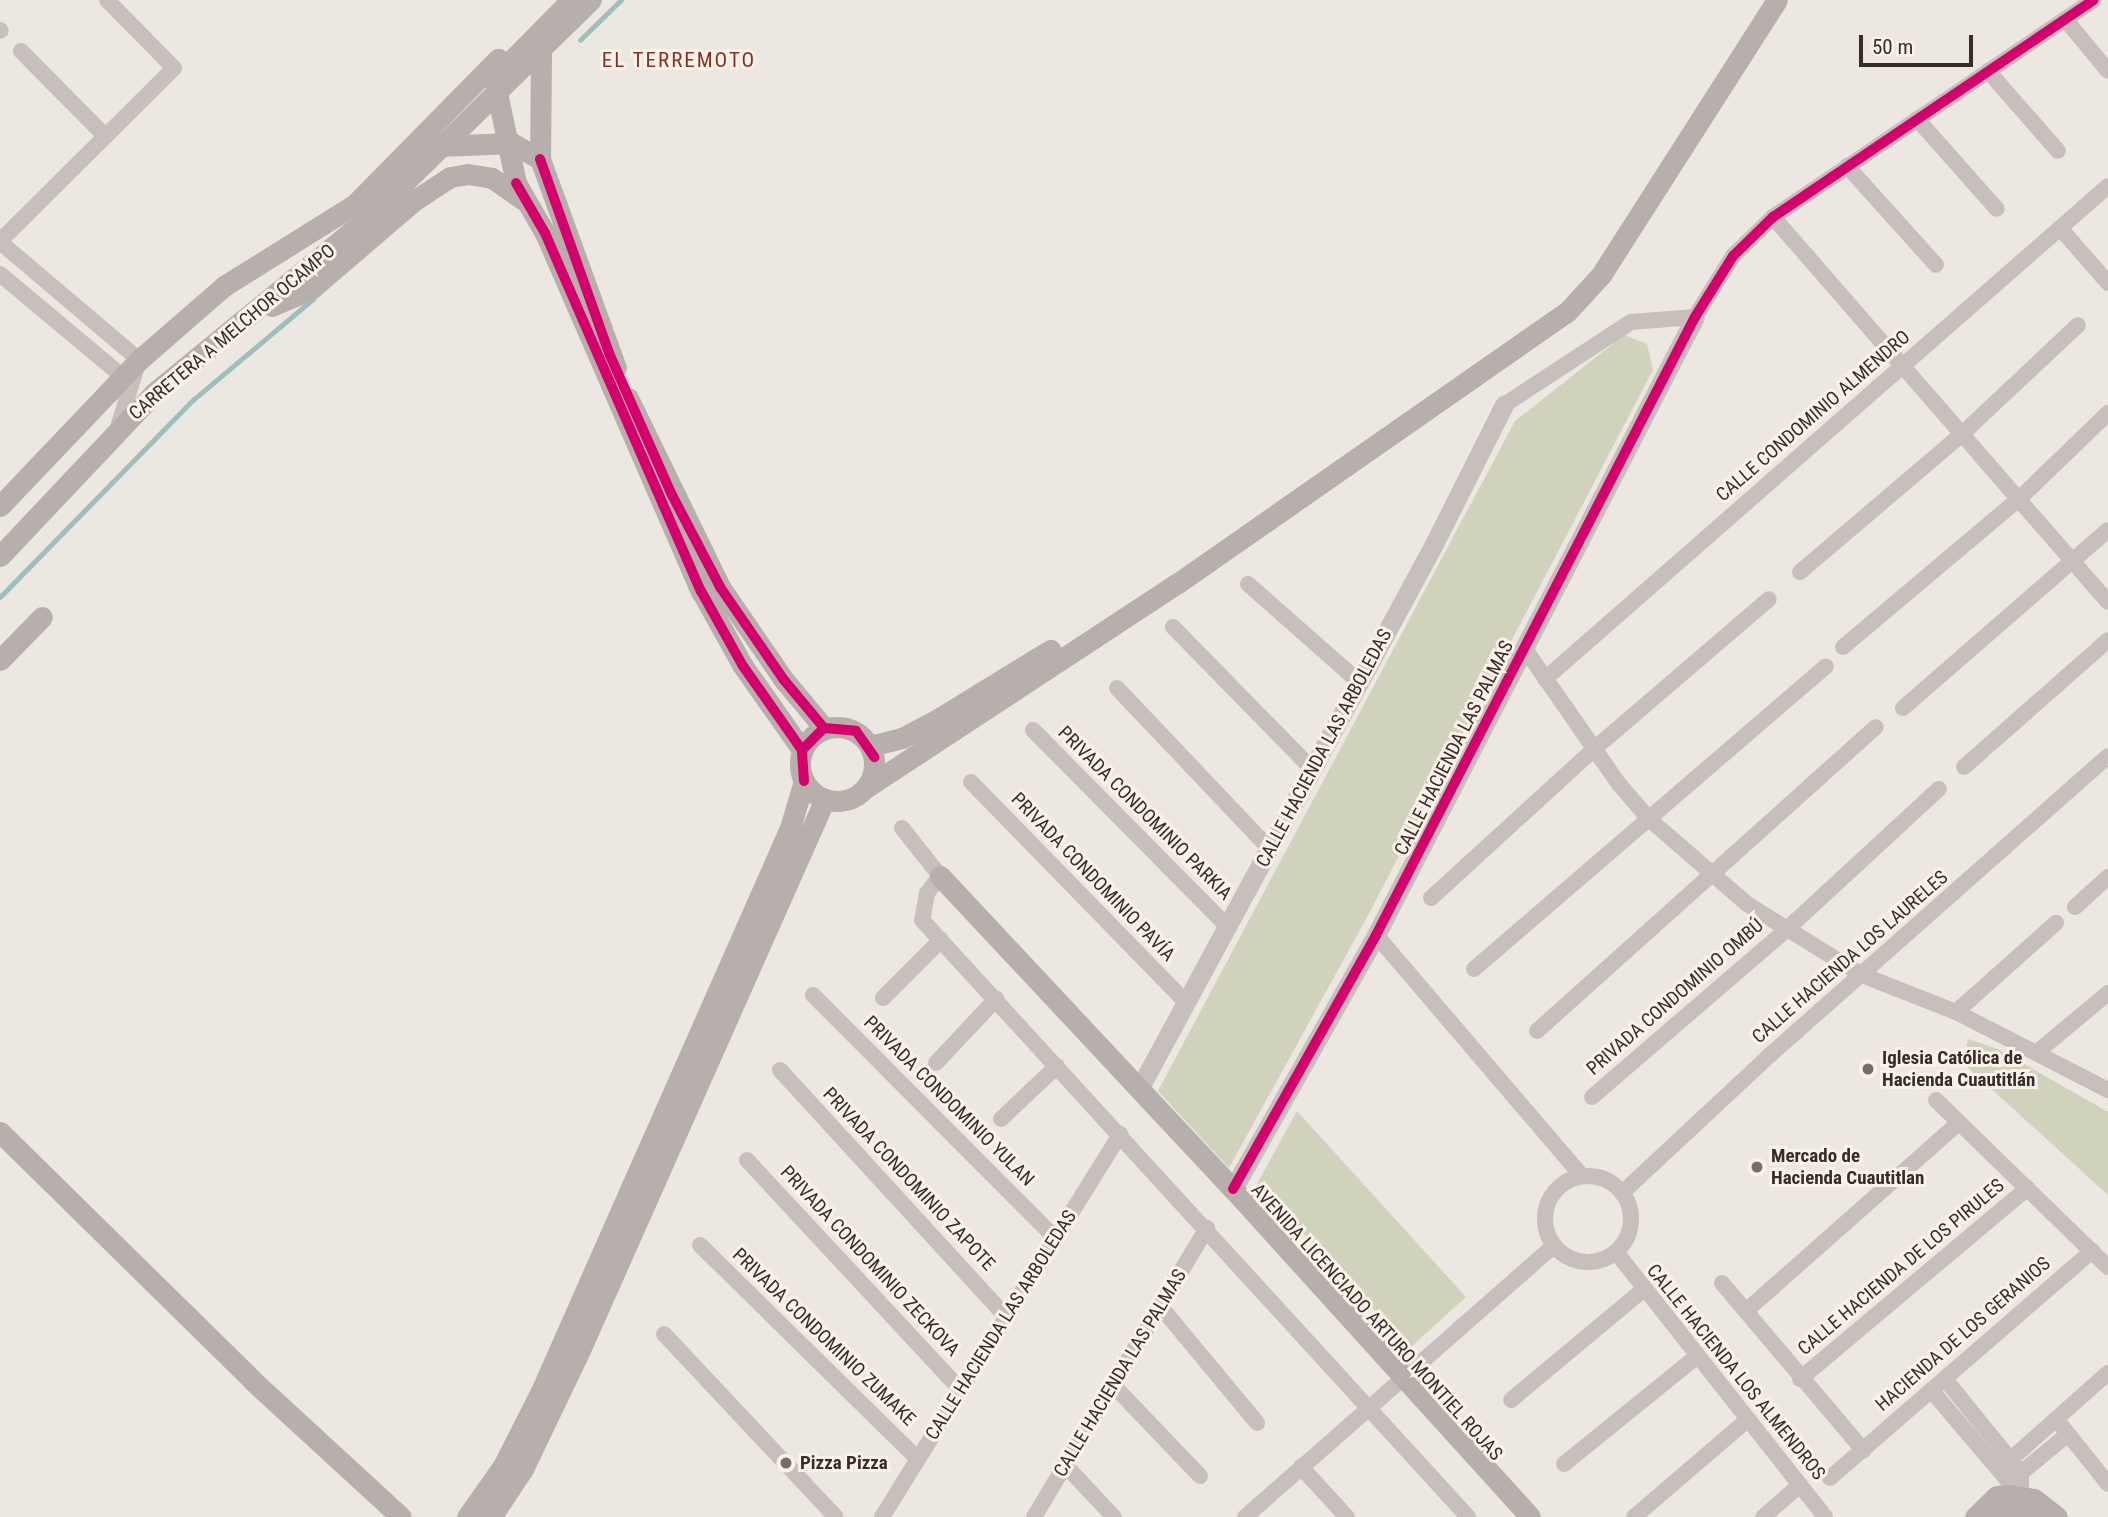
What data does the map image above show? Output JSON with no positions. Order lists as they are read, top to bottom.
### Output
{
  "streets": {
    "main road": ["CARRETERA A MELCHOR OCAMPO", "AVENIDA LICENCIADO ARTURO MONTIEL ROJAS"],
    "street": [
      "CALLE CONDOMINIO ALMENDRO",
      "CALLE HACIENDA LAS ARBOLEDAS",
      "CALLE HACIENDA LAS PALMAS",
      "PRIVADA CONDOMINIO PARKIA",
      "PRIVADA CONDOMINIO PAVÍA",
      "CALLE HACIENDA LOS LAURELES",
      "PRIVADA CONDOMINIO OMBÚ",
      "PRIVADA CONDOMINIO YULAN",
      "PRIVADA CONDOMINIO ZAPOTE",
      "PRIVADA CONDOMINIO ZECKOVA",
      "CALLE HACIENDA DE LOS PIRULES",
      "HACIENDA DE LOS GERANIOS",
      "PRIVADA CONDOMINIO ZUMAKE",
      "CALLE HACIENDA LOS ALMENDROS"
    ]
  },
  "crossings": [
    ["CALLE HACIENDA LAS ARBOLEDAS", "PRIVADA CONDOMINIO PARKIA"],
    ["CALLE HACIENDA LAS ARBOLEDAS", "PRIVADA CONDOMINIO PAVÍA"],
    ["CALLE HACIENDA LAS ARBOLEDAS", "PRIVADA CONDOMINIO YULAN"],
    ["CALLE HACIENDA LAS ARBOLEDAS", "PRIVADA CONDOMINIO ZAPOTE"],
    ["CALLE HACIENDA LAS ARBOLEDAS", "PRIVADA CONDOMINIO ZECKOVA"],
    ["CALLE HACIENDA LAS ARBOLEDAS", "AVENIDA LICENCIADO ARTURO MONTIEL ROJAS"],
    ["CALLE HACIENDA LAS ARBOLEDAS", "PRIVADA CONDOMINIO ZUMAKE"],
    ["CALLE HACIENDA LAS PALMAS", "AVENIDA LICENCIADO ARTURO MONTIEL ROJAS"],
    ["CALLE HACIENDA LOS LAURELES", "CALLE HACIENDA LOS ALMENDROS"]
  ],
  "districts": ["EL TERREMOTO"],
  "places": ["Iglesia Católica de Hacienda Cuautitlán", "Mercado de Hacienda Cuautitlan", "Pizza Pizza"],
  "scale_bar": "50 m"
}
